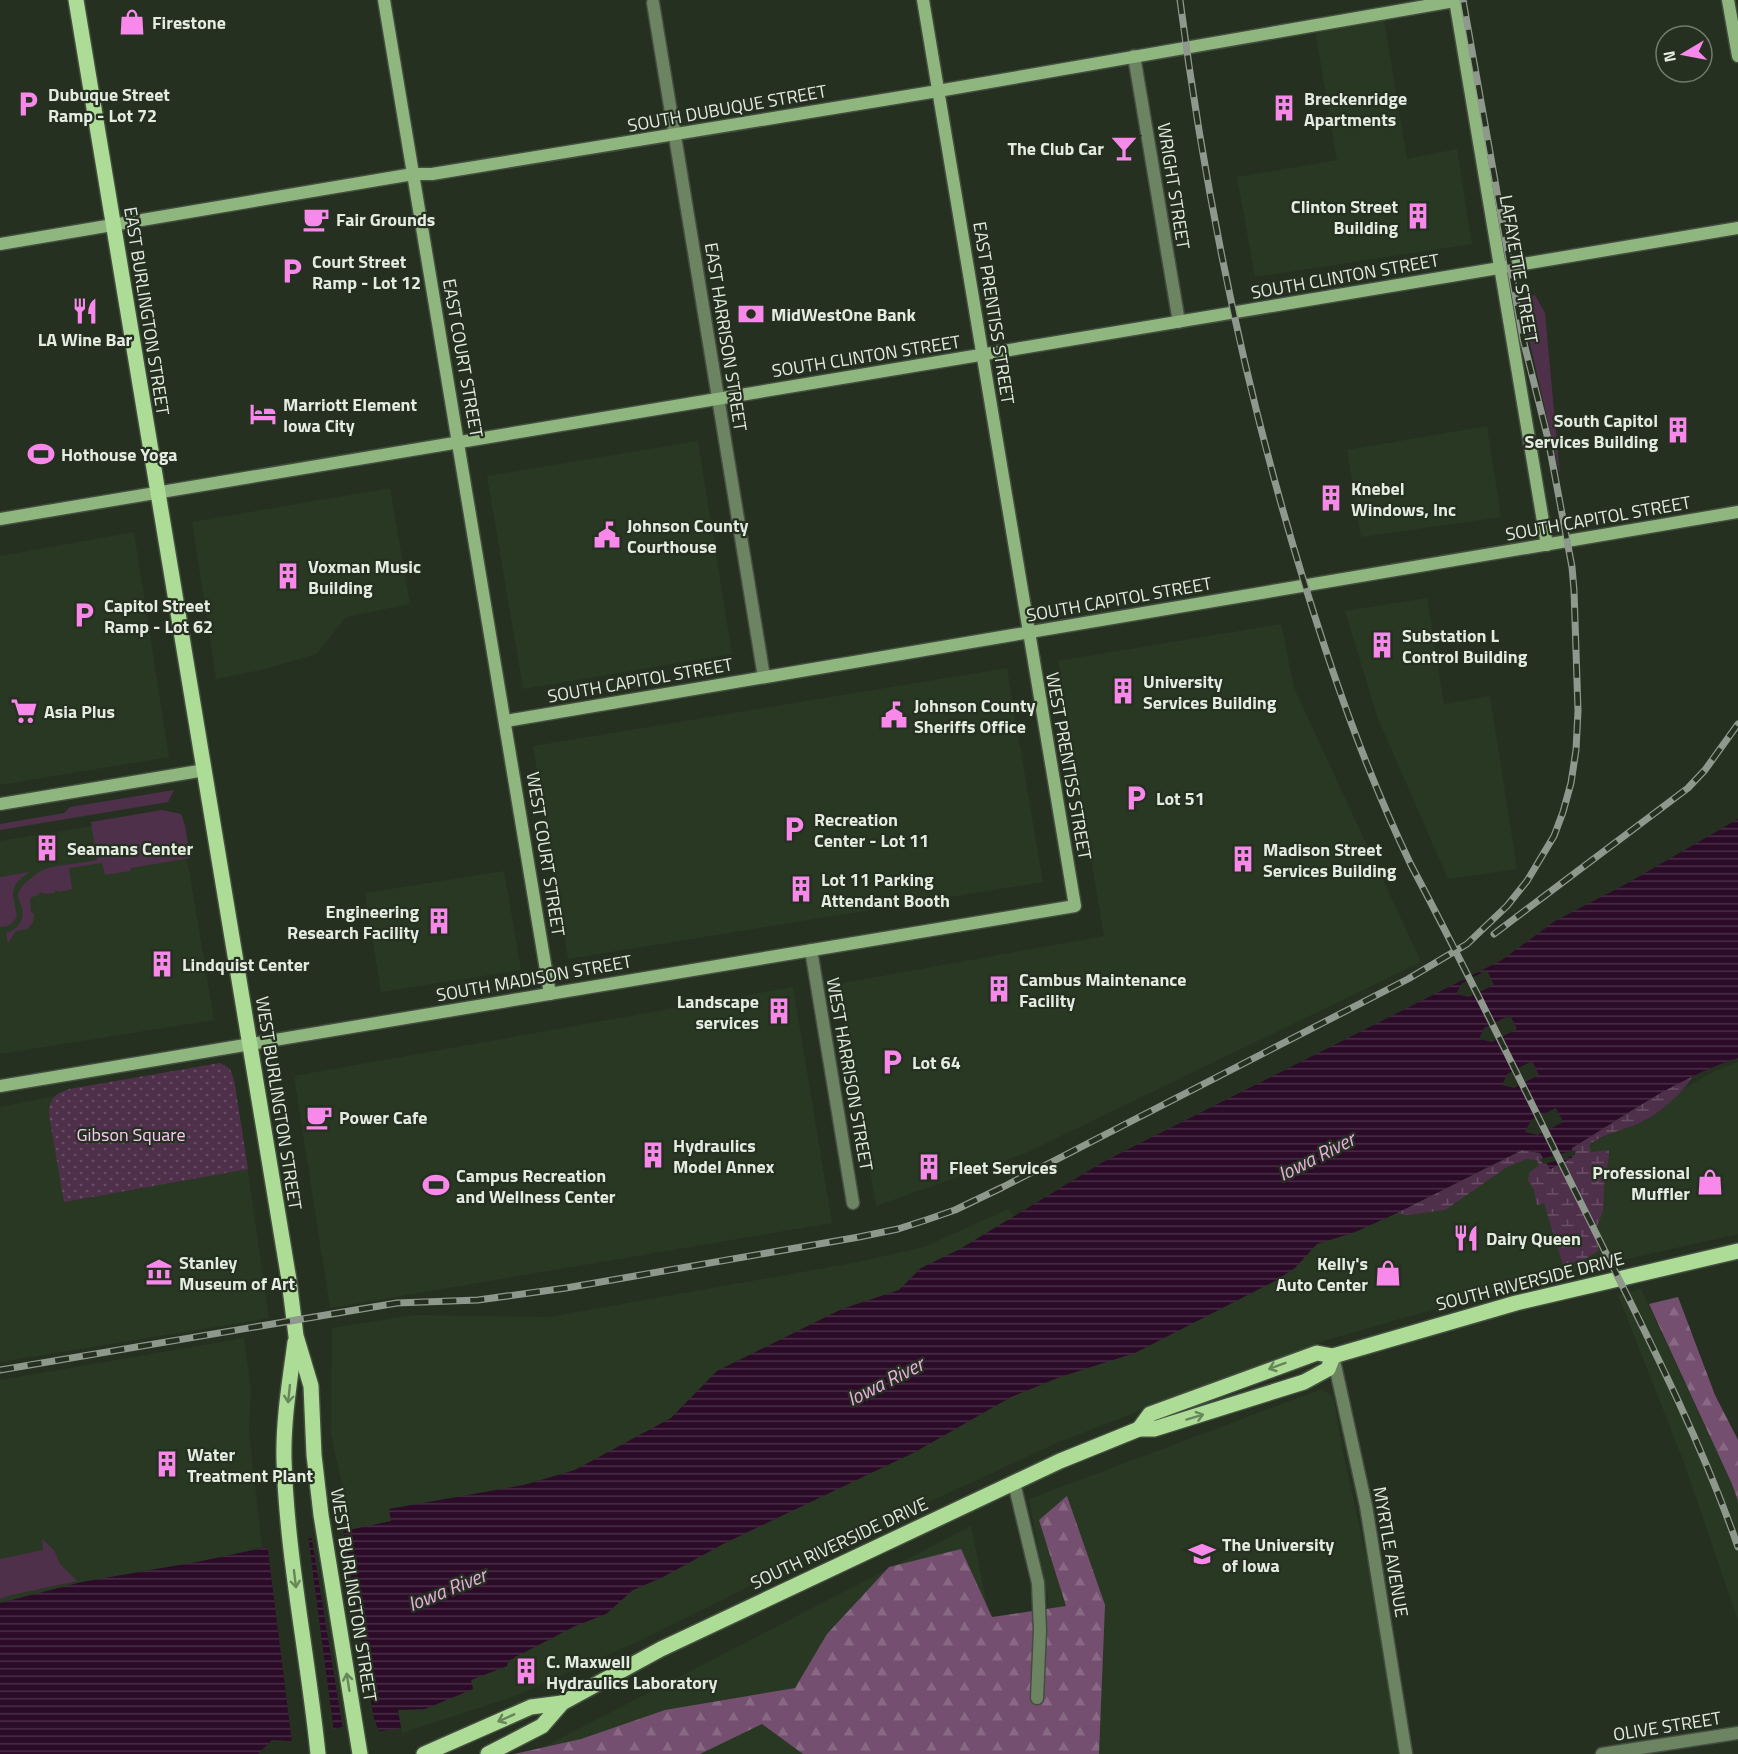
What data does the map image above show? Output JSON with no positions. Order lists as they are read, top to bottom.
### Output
{
  "streets": {
    "main road": ["EAST BURLINGTON STREET", "WEST BURLINGTON STREET", "SOUTH RIVERSIDE DRIVE"],
    "street": [
      "SOUTH DUBUQUE STREET",
      "WRIGHT STREET",
      "LAFAYETTE STREET",
      "SOUTH CLINTON STREET",
      "EAST PRENTISS STREET",
      "EAST HARRISON STREET",
      "EAST COURT STREET",
      "SOUTH CAPITOL STREET",
      "WEST PRENTISS STREET",
      "WEST COURT STREET",
      "SOUTH MADISON STREET",
      "WEST HARRISON STREET",
      "MYRTLE AVENUE",
      "OLIVE STREET"
    ]
  },
  "crossings": [
    ["SOUTH DUBUQUE STREET", "WRIGHT STREET"],
    ["SOUTH DUBUQUE STREET", "LAFAYETTE STREET"],
    ["SOUTH DUBUQUE STREET", "EAST BURLINGTON STREET"],
    ["SOUTH DUBUQUE STREET", "EAST PRENTISS STREET"],
    ["SOUTH DUBUQUE STREET", "EAST HARRISON STREET"],
    ["SOUTH DUBUQUE STREET", "EAST COURT STREET"],
    ["WRIGHT STREET", "SOUTH CLINTON STREET"],
    ["LAFAYETTE STREET", "SOUTH CLINTON STREET"],
    ["LAFAYETTE STREET", "SOUTH CAPITOL STREET"],
    ["SOUTH CLINTON STREET", "EAST BURLINGTON STREET"],
    ["SOUTH CLINTON STREET", "EAST PRENTISS STREET"],
    ["SOUTH CLINTON STREET", "EAST HARRISON STREET"],
    ["SOUTH CLINTON STREET", "EAST COURT STREET"],
    ["EAST BURLINGTON STREET", "WEST BURLINGTON STREET"],
    ["EAST PRENTISS STREET", "SOUTH CAPITOL STREET"],
    ["EAST PRENTISS STREET", "WEST PRENTISS STREET"],
    ["EAST HARRISON STREET", "SOUTH CAPITOL STREET"],
    ["EAST COURT STREET", "SOUTH CAPITOL STREET"],
    ["EAST COURT STREET", "WEST COURT STREET"],
    ["SOUTH CAPITOL STREET", "WEST PRENTISS STREET"],
    ["SOUTH CAPITOL STREET", "WEST COURT STREET"],
    ["WEST PRENTISS STREET", "SOUTH MADISON STREET"],
    ["WEST COURT STREET", "SOUTH MADISON STREET"],
    ["SOUTH MADISON STREET", "WEST HARRISON STREET"],
    ["SOUTH MADISON STREET", "WEST BURLINGTON STREET"],
    ["SOUTH RIVERSIDE DRIVE", "MYRTLE AVENUE"]
  ],
  "water": ["Iowa River"],
  "parks": ["Gibson Square"],
  "places": {
    "shop": ["Firestone", "Professional Muffler", "Kelly's Auto Center"],
    "parking": [
      "Dubuque Street Ramp - Lot 72",
      "Court Street Ramp - Lot 12",
      "Capitol Street Ramp - Lot 62",
      "Lot 51",
      "Recreation Center - Lot 11",
      "Lot 64"
    ],
    "building": [
      "Breckenridge Apartments",
      "Clinton Street Building",
      "South Capitol Services Building",
      "Knebel Windows, Inc",
      "Voxman Music Building",
      "Substation L Control Building",
      "University Services Building",
      "Seamans Center",
      "Madison Street Services Building",
      "Lot 11 Parking Attendant Booth",
      "Engineering Research Facility",
      "Lindquist Center",
      "Cambus Maintenance Facility",
      "Landscape services",
      "Hydraulics Model Annex",
      "Fleet Services",
      "Water Treatment Plant",
      "C. Maxwell Hydraulics Laboratory"
    ],
    "bar": ["The Club Car"],
    "cafe": ["Fair Grounds", "Power Cafe"],
    "restaurant": ["LA Wine Bar", "Dairy Queen"],
    "bank": ["MidWestOne Bank"],
    "hotel": ["Marriott Element Iowa City"],
    "sports": ["Hothouse Yoga", "Campus Recreation and Wellness Center"],
    "public building": ["Johnson County Courthouse", "Johnson County Sheriffs Office"],
    "supermarket": ["Asia Plus"],
    "museum": ["Stanley Museum of Art"],
    "school or university": ["The University of Iowa"]
  },
  "north": "left"
}
